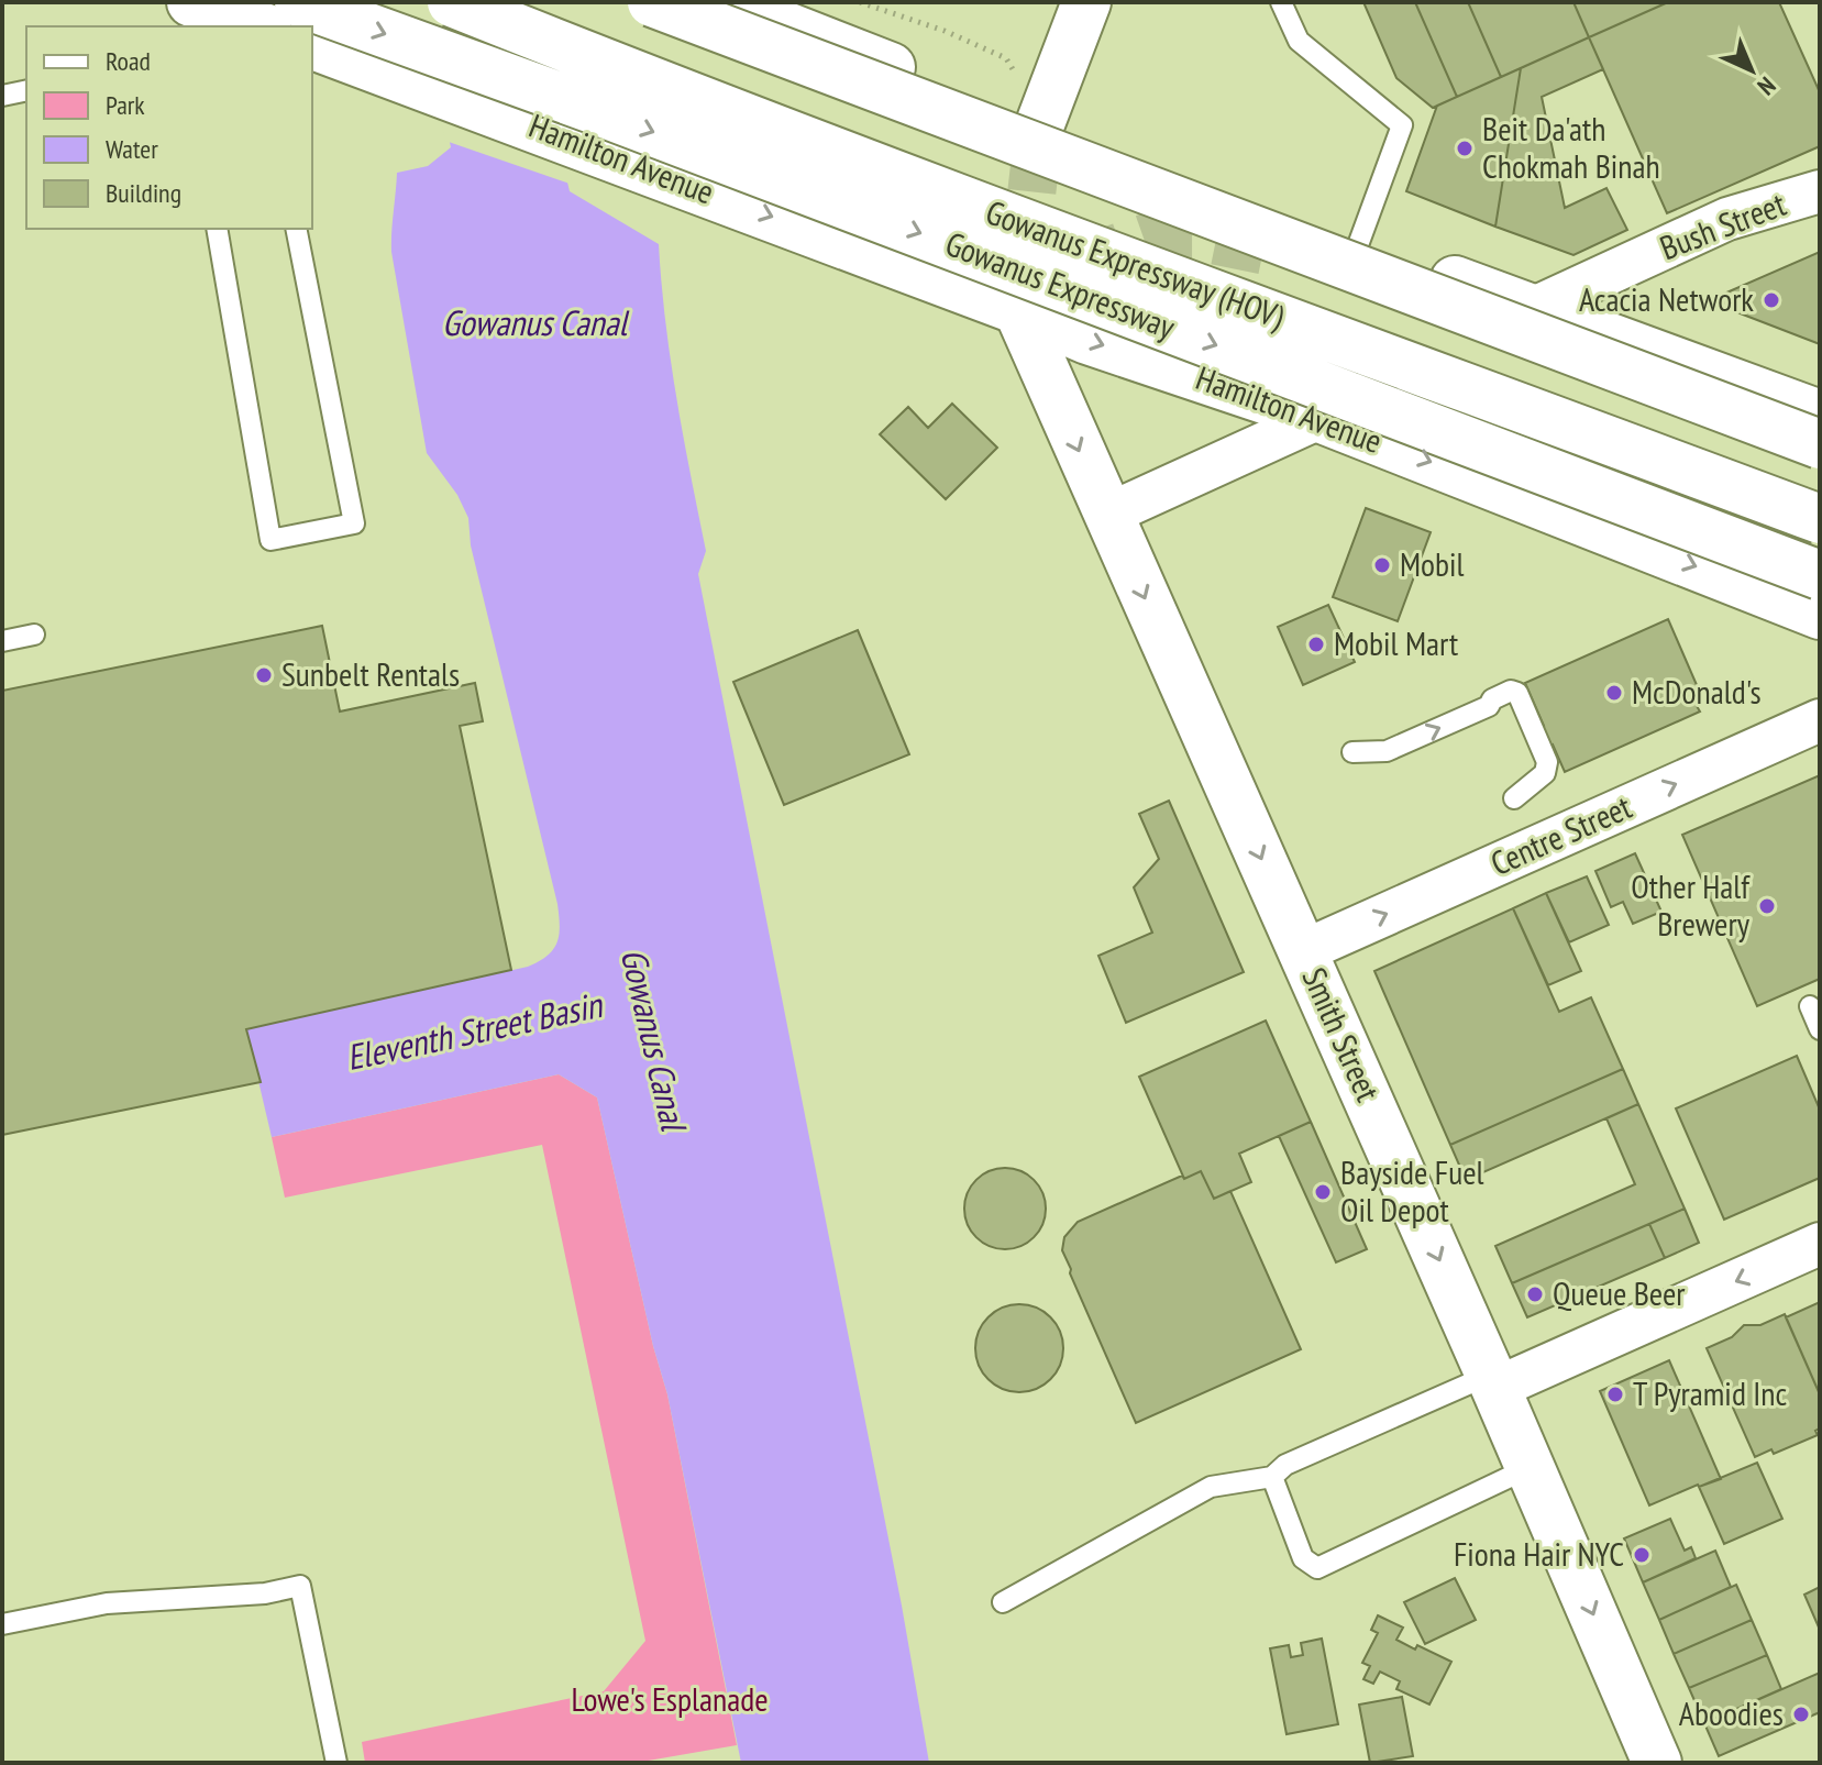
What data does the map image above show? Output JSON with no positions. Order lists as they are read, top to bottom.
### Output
{
  "streets": {
    "main road": [
      "Hamilton Avenue",
      "Gowanus Expressway (HOV)",
      "Gowanus Expressway",
      "Smith Street"
    ],
    "street": ["Bush Street", "Centre Street"]
  },
  "crossings": [
    ["Hamilton Avenue", "Smith Street"],
    ["Centre Street", "Smith Street"]
  ],
  "one_way": ["Centre Street", "Smith Street"],
  "water": ["Gowanus Canal", "Eleventh Street Basin"],
  "parks": ["Lowe's Esplanade"],
  "places": [
    "Beit Da'ath Chokmah Binah",
    "Acacia Network",
    "Mobil",
    "Mobil Mart",
    "Sunbelt Rentals",
    "McDonald's",
    "Other Half Brewery",
    "Bayside Fuel Oil Depot",
    "Queue Beer",
    "T Pyramid Inc",
    "Fiona Hair NYC",
    "Aboodies"
  ],
  "legend": [
    "Road",
    "Park",
    "Water",
    "Building"
  ],
  "north": "bottom right"
}
